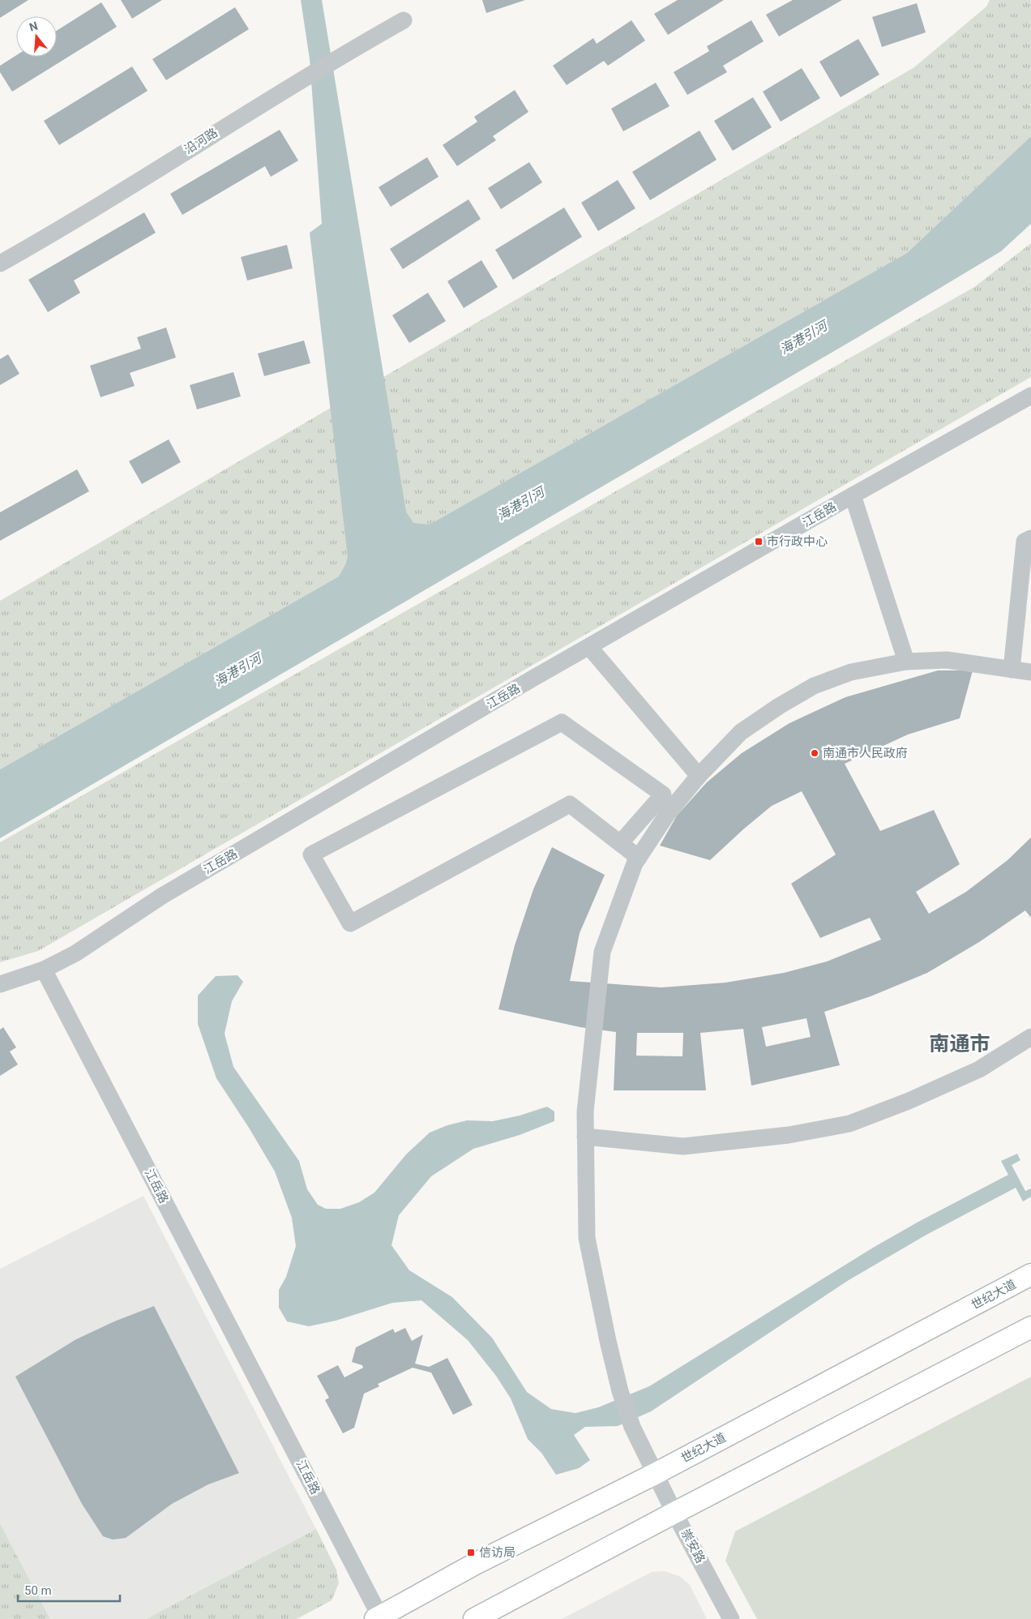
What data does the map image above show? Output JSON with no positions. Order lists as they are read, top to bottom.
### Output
{
  "streets": {
    "main road": ["世纪大道"],
    "street": ["沿河路", "江岳路", "崇安路"]
  },
  "crossings": [
    ["江岳路", "世纪大道"],
    ["世纪大道", "崇安路"]
  ],
  "districts": ["南通市"],
  "water": ["海港引河"],
  "places": {
    "transit": ["市行政中心", "信访局"],
    "other": ["南通市人民政府"]
  },
  "scale_bar": "50 m",
  "north": "top"
}
